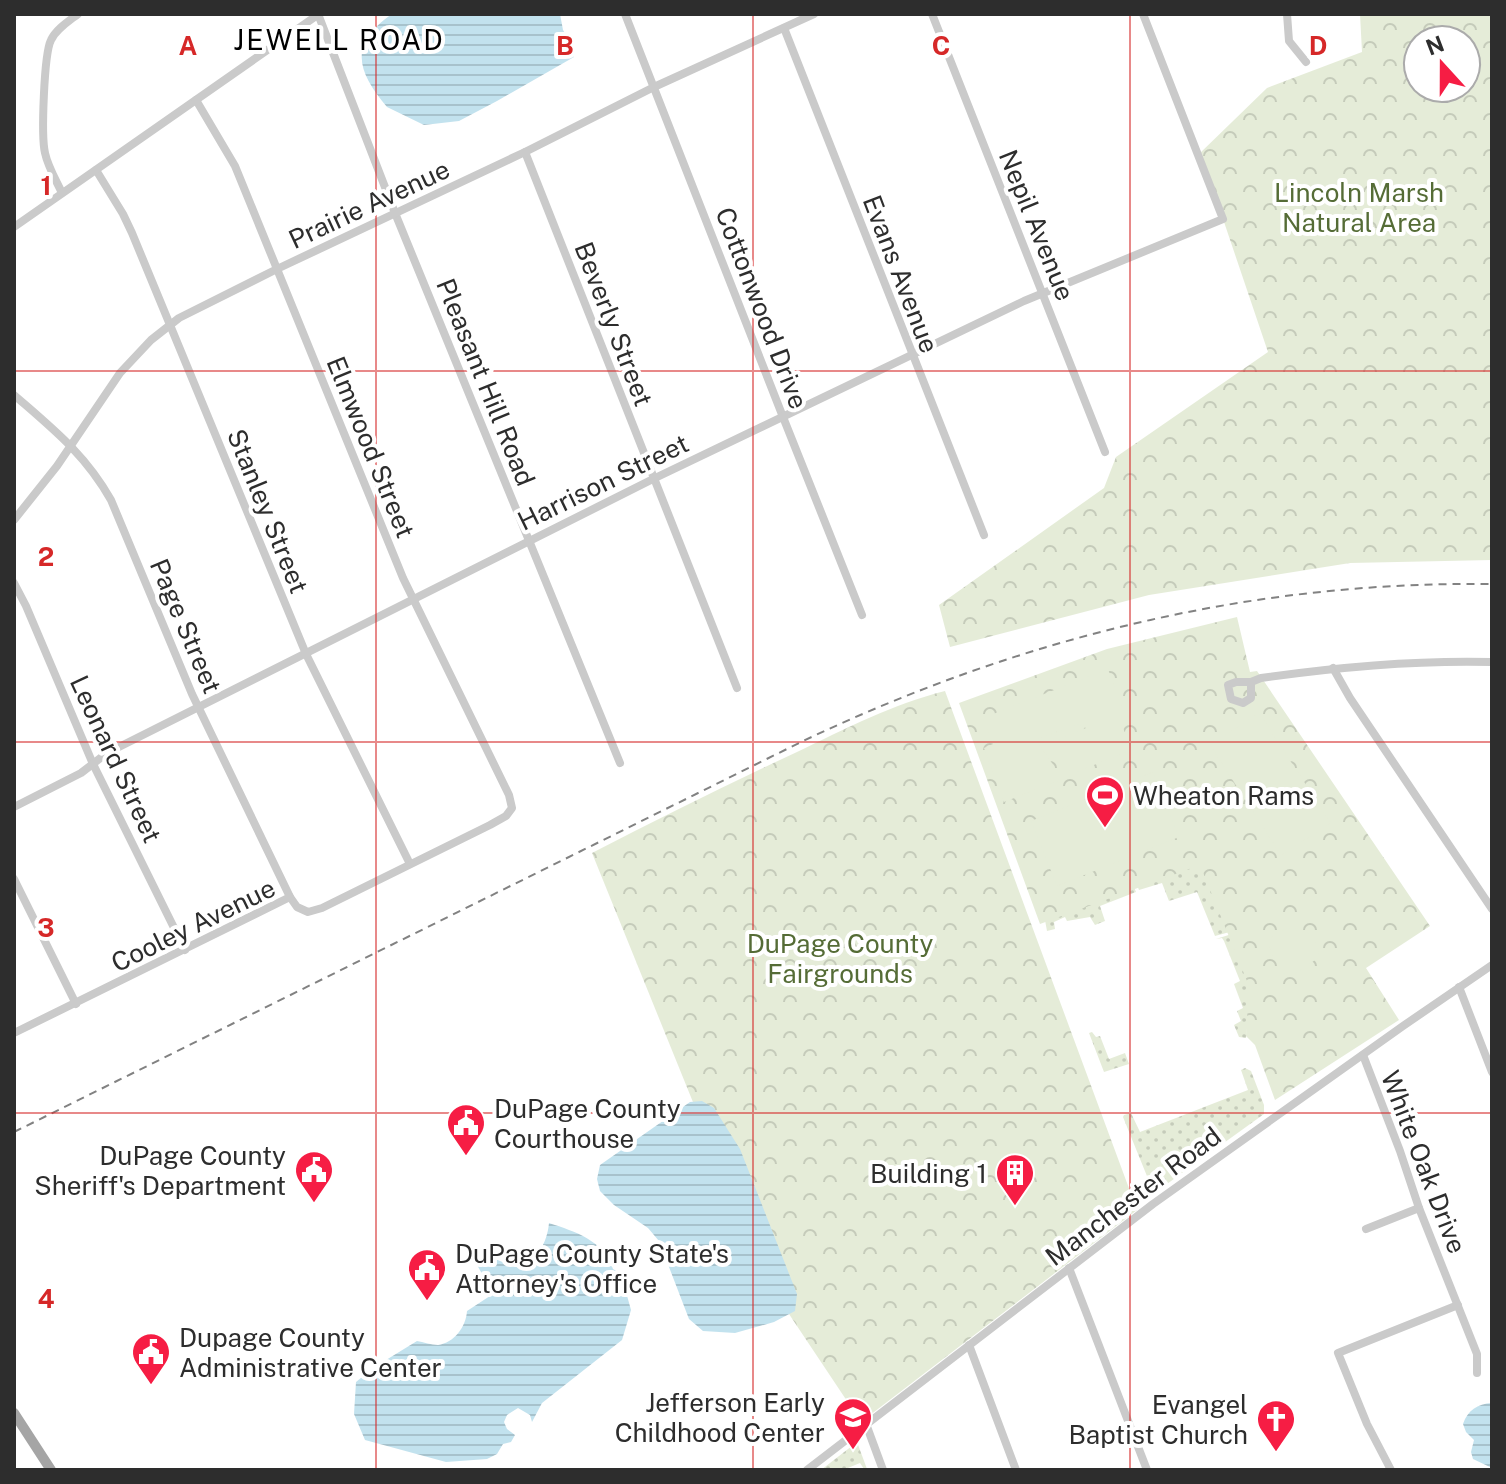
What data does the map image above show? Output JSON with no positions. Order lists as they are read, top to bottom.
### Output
{
  "streets": {
    "street": [
      "Prairie Avenue",
      "Nepil Avenue",
      "Evans Avenue",
      "Cottonwood Drive",
      "Beverly Street",
      "Pleasant Hill Road",
      "Elmwood Street",
      "Harrison Street",
      "Stanley Street",
      "Page Street",
      "Leonard Street",
      "Cooley Avenue",
      "White Oak Drive",
      "Manchester Road"
    ]
  },
  "crossings": [
    ["Prairie Avenue", "Evans Avenue"],
    ["Prairie Avenue", "Cottonwood Drive"],
    ["Prairie Avenue", "Beverly Street"],
    ["Prairie Avenue", "Pleasant Hill Road"],
    ["Prairie Avenue", "Elmwood Street"],
    ["Prairie Avenue", "Stanley Street"],
    ["Prairie Avenue", "Page Street"],
    ["Nepil Avenue", "Harrison Street"],
    ["Evans Avenue", "Harrison Street"],
    ["Cottonwood Drive", "Harrison Street"],
    ["Beverly Street", "Harrison Street"],
    ["Pleasant Hill Road", "Harrison Street"],
    ["Elmwood Street", "Harrison Street"],
    ["Elmwood Street", "Cooley Avenue"],
    ["Harrison Street", "Stanley Street"],
    ["Harrison Street", "Page Street"],
    ["Harrison Street", "Leonard Street"],
    ["Stanley Street", "Cooley Avenue"],
    ["Page Street", "Cooley Avenue"],
    ["Leonard Street", "Cooley Avenue"],
    ["White Oak Drive", "Manchester Road"]
  ],
  "districts": ["JEWELL ROAD"],
  "parks": ["Lincoln Marsh Natural Area", "DuPage County Fairgrounds"],
  "places": {
    "sports": ["Wheaton Rams"],
    "public building": [
      "DuPage County Courthouse",
      "DuPage County Sheriff's Department",
      "DuPage County State's Attorney's Office",
      "Dupage County Administrative Center"
    ],
    "building": ["Building 1"],
    "school or university": ["Jefferson Early Childhood Center"],
    "church": ["Evangel Baptist Church"]
  },
  "north": "top",
  "grid": {
    "columns": [
      "A",
      "B",
      "C",
      "D"
    ],
    "rows": [
      "1",
      "2",
      "3",
      "4"
    ]
  }
}
